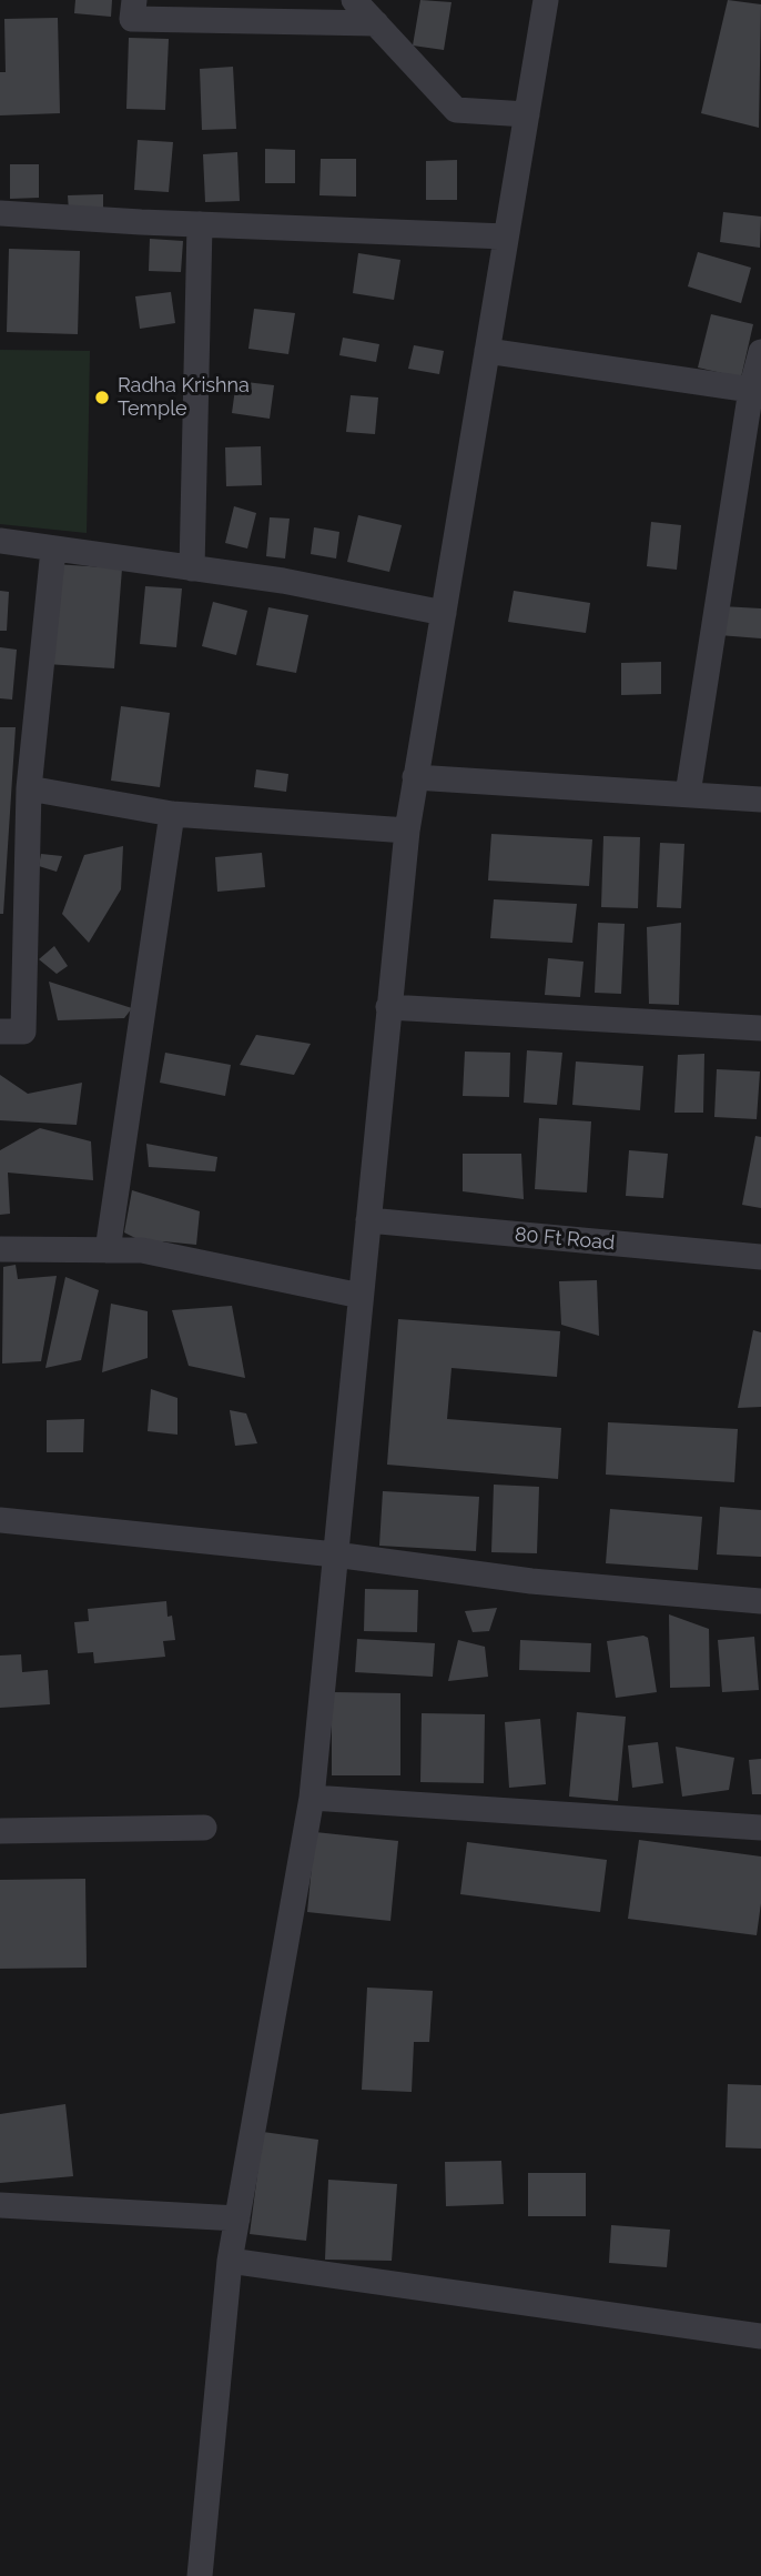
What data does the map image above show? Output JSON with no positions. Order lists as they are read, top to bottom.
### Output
{
  "streets": {
    "street": ["80 Ft Road"]
  },
  "places": ["Radha Krishna Temple"]
}
